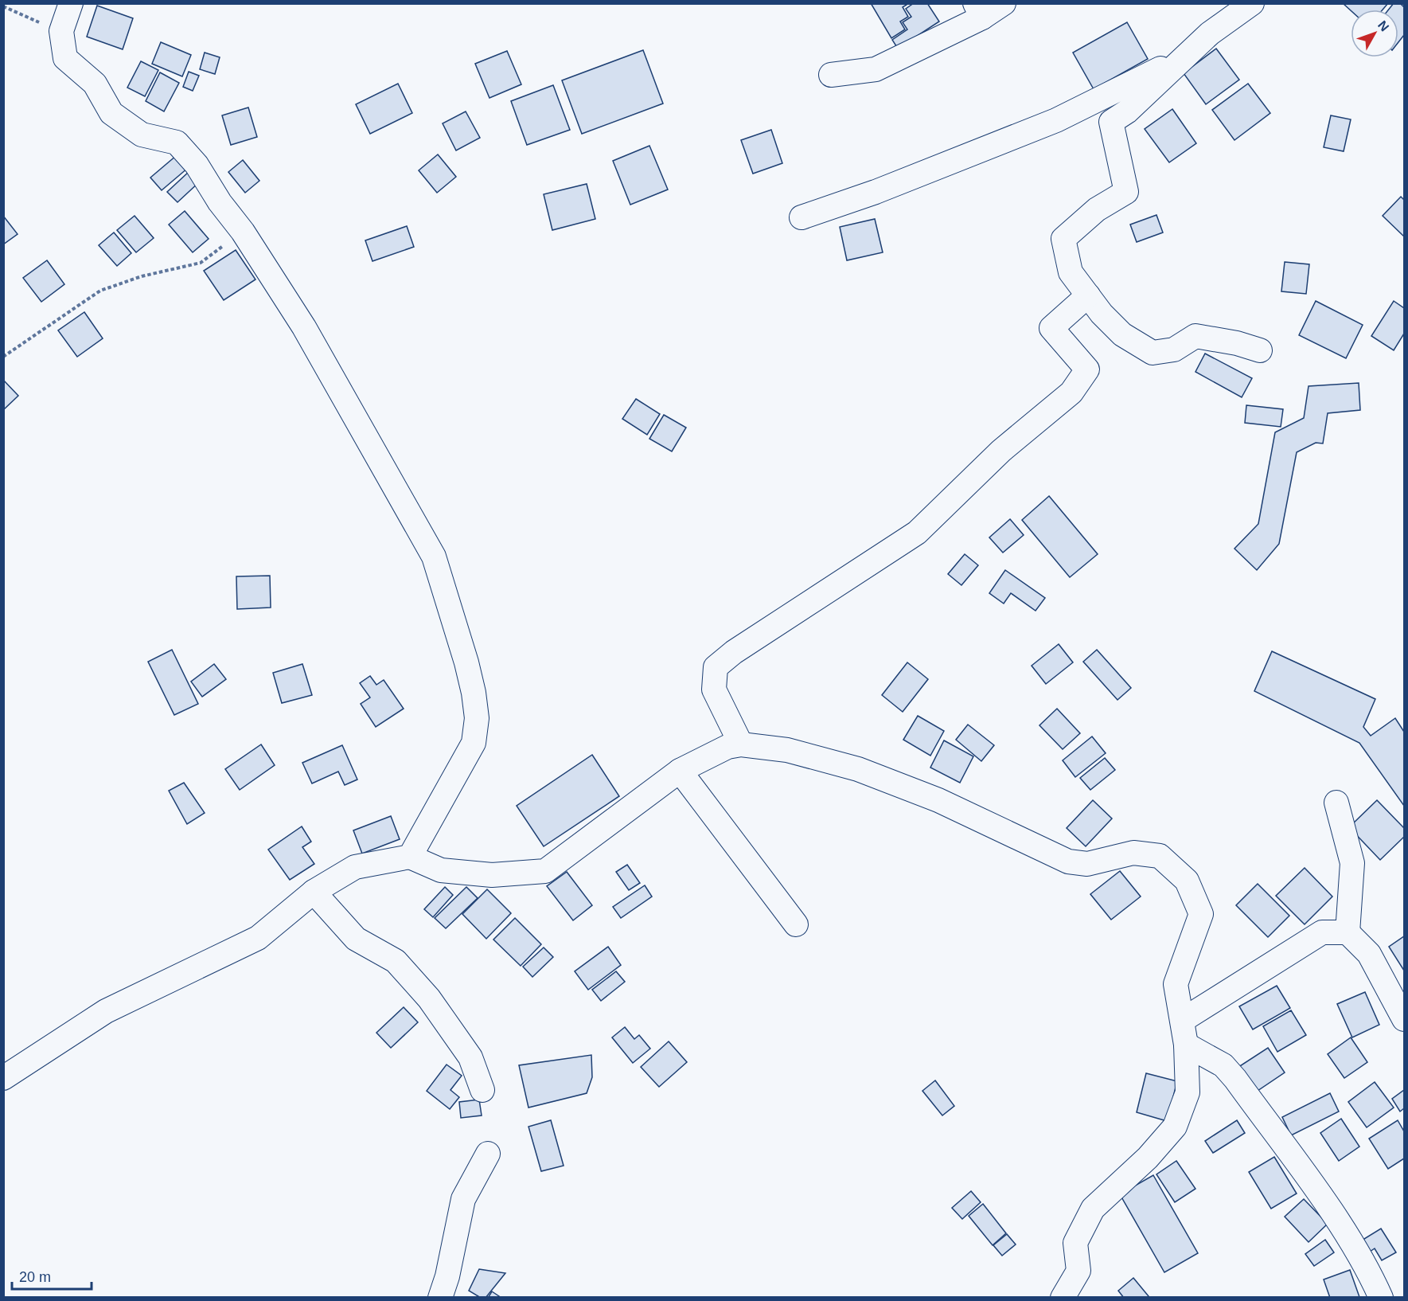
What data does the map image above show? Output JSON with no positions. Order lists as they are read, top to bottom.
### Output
{
  "scale_bar": "20 m",
  "north": "top right"
}
